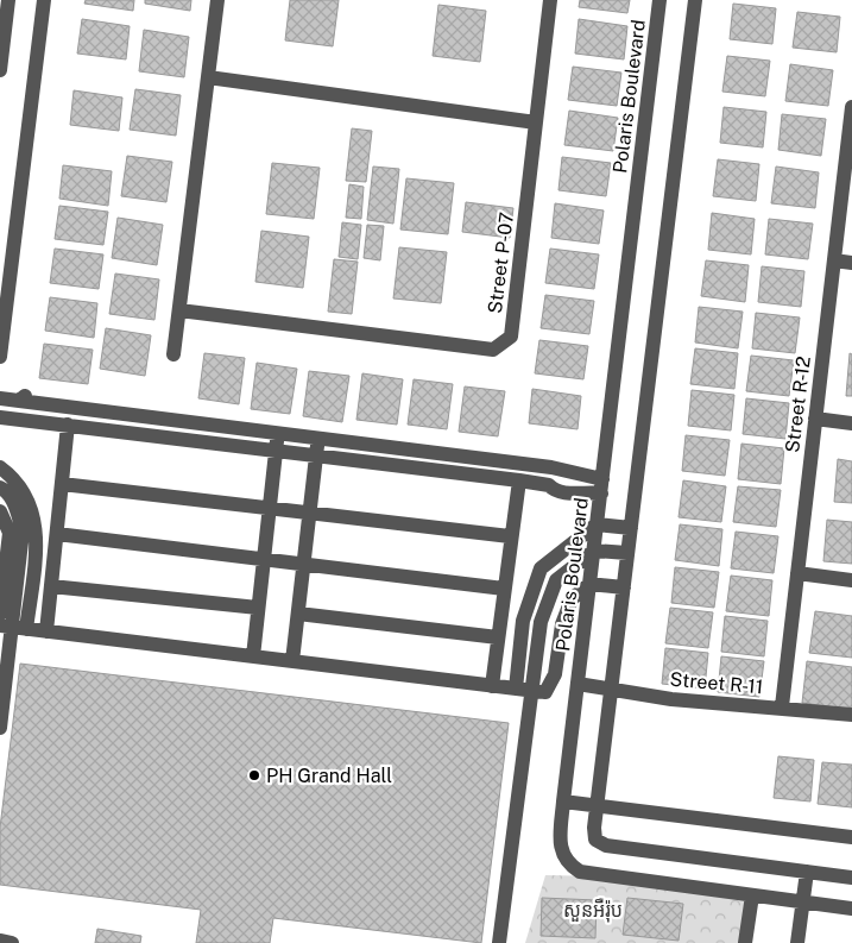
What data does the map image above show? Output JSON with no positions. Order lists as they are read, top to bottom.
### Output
{
  "streets": {
    "street": [
      "Polaris Boulevard",
      "Street P-07",
      "Street R-12",
      "Street R-11"
    ]
  },
  "crossings": [
    ["Polaris Boulevard", "Street R-11"],
    ["Street R-12", "Street R-11"]
  ],
  "parks": ["សួនអឺរ៉ុប"],
  "places": ["PH Grand Hall"]
}
